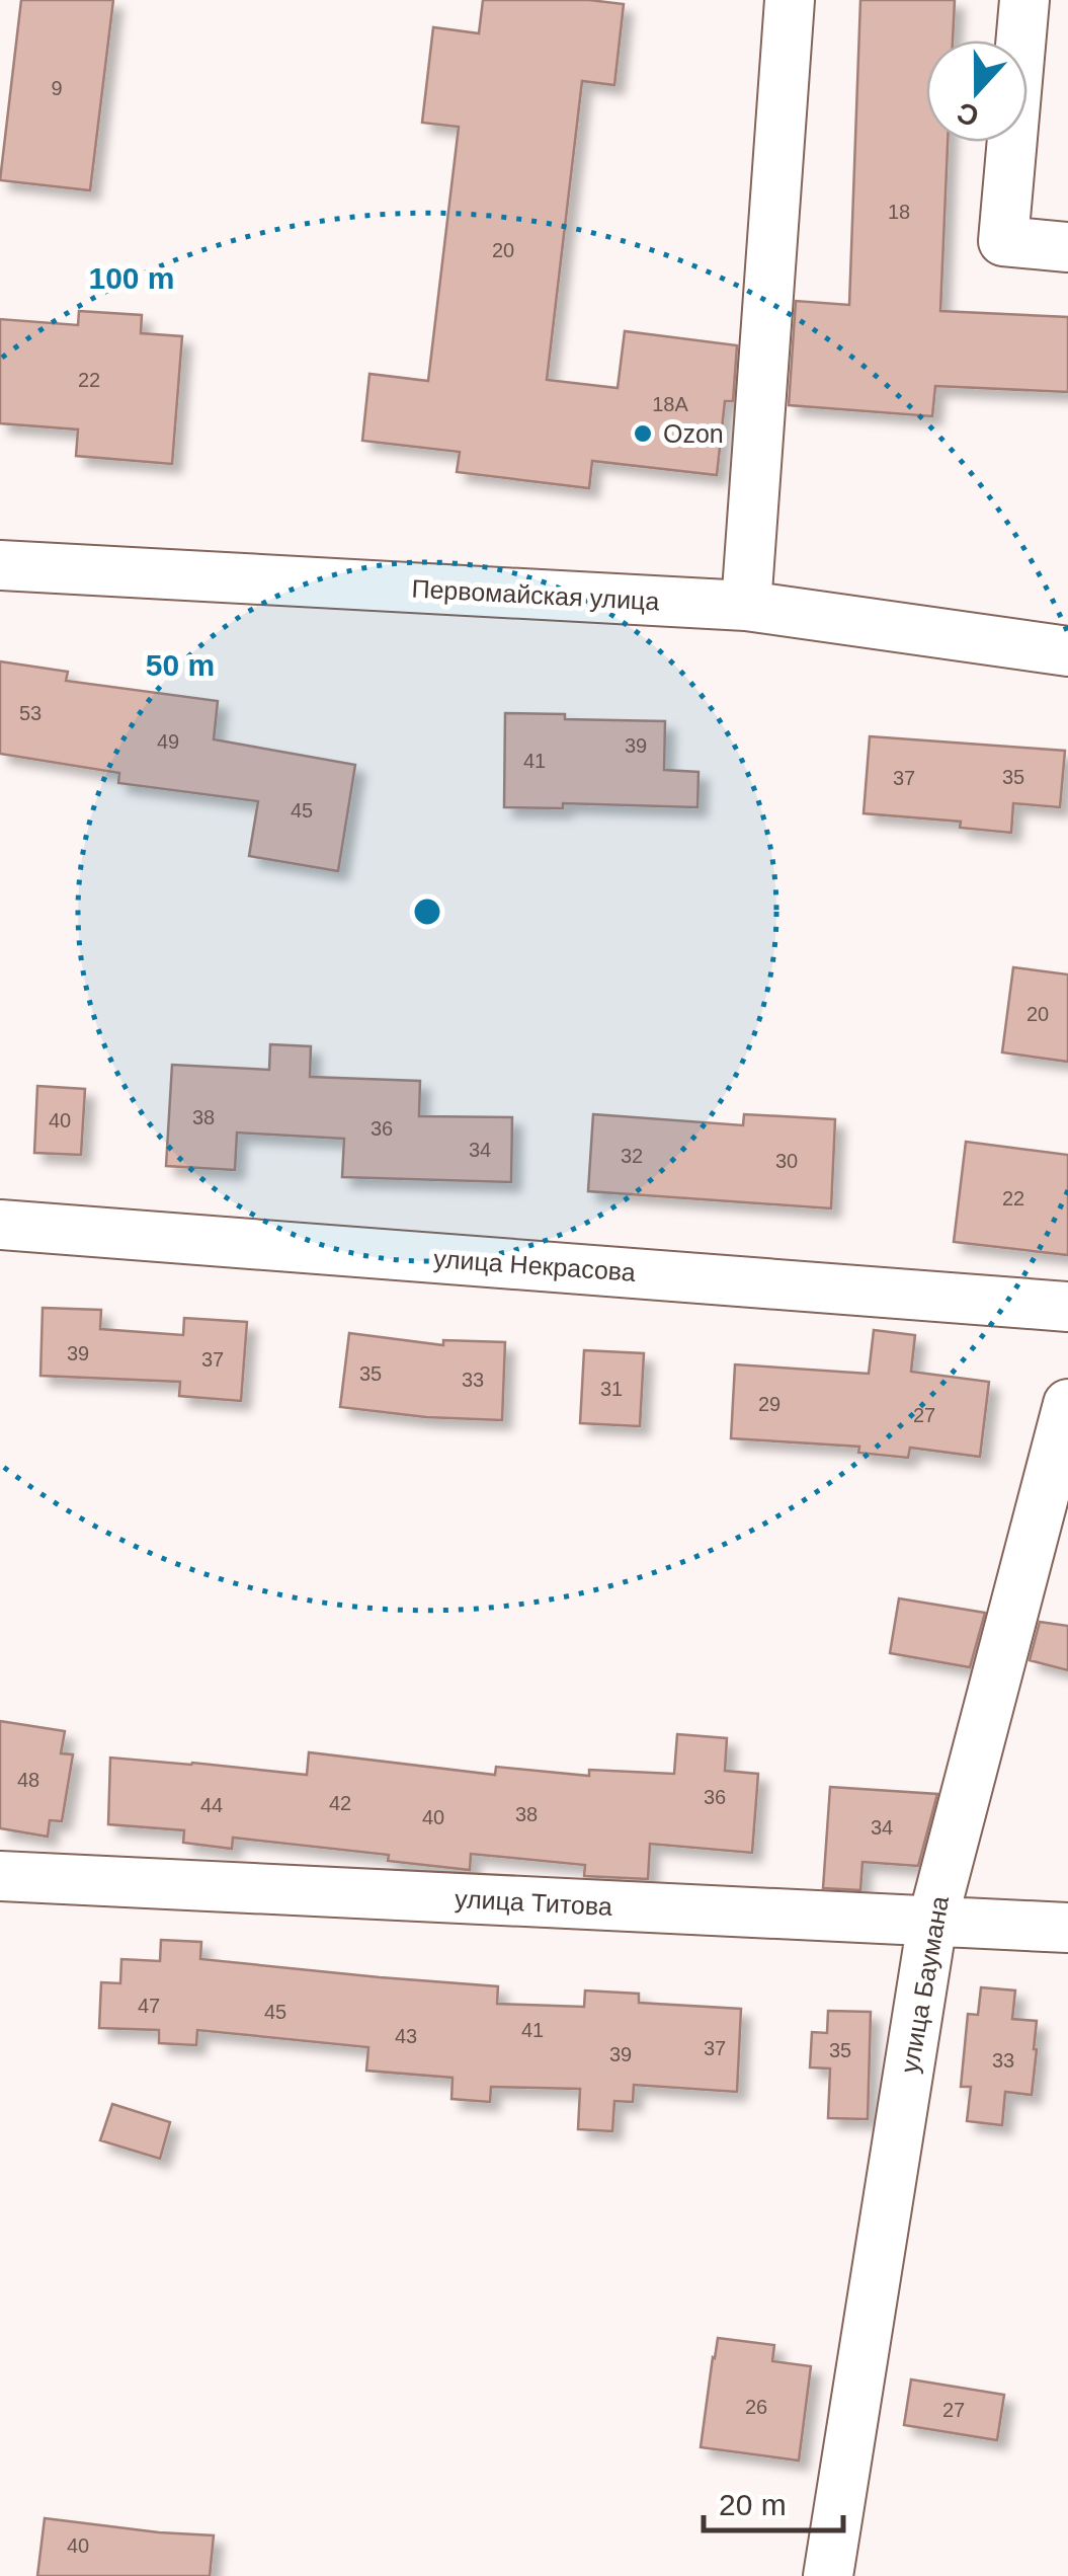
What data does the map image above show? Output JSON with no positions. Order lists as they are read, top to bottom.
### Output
{
  "streets": {
    "street": [
      "Первомайская улица",
      "улица Некрасова",
      "улица Титова",
      "улица Баумана"
    ]
  },
  "crossings": [
    ["улица Титова", "улица Баумана"]
  ],
  "places": ["Ozon"],
  "house_numbers": [
    "9",
    "18",
    "20",
    "22",
    "18А",
    "53",
    "49",
    "39",
    "41",
    "35",
    "37",
    "45",
    "20",
    "38",
    "40",
    "36",
    "34",
    "32",
    "30",
    "22",
    "39",
    "37",
    "35",
    "33",
    "31",
    "29",
    "27",
    "48",
    "36",
    "42",
    "44",
    "38",
    "40",
    "34",
    "47",
    "45",
    "41",
    "43",
    "37",
    "35",
    "39",
    "33",
    "26",
    "27",
    "40"
  ],
  "scale_bar": "20 m",
  "north": "bottom",
  "rings": ["100 m", "50 m"]
}
